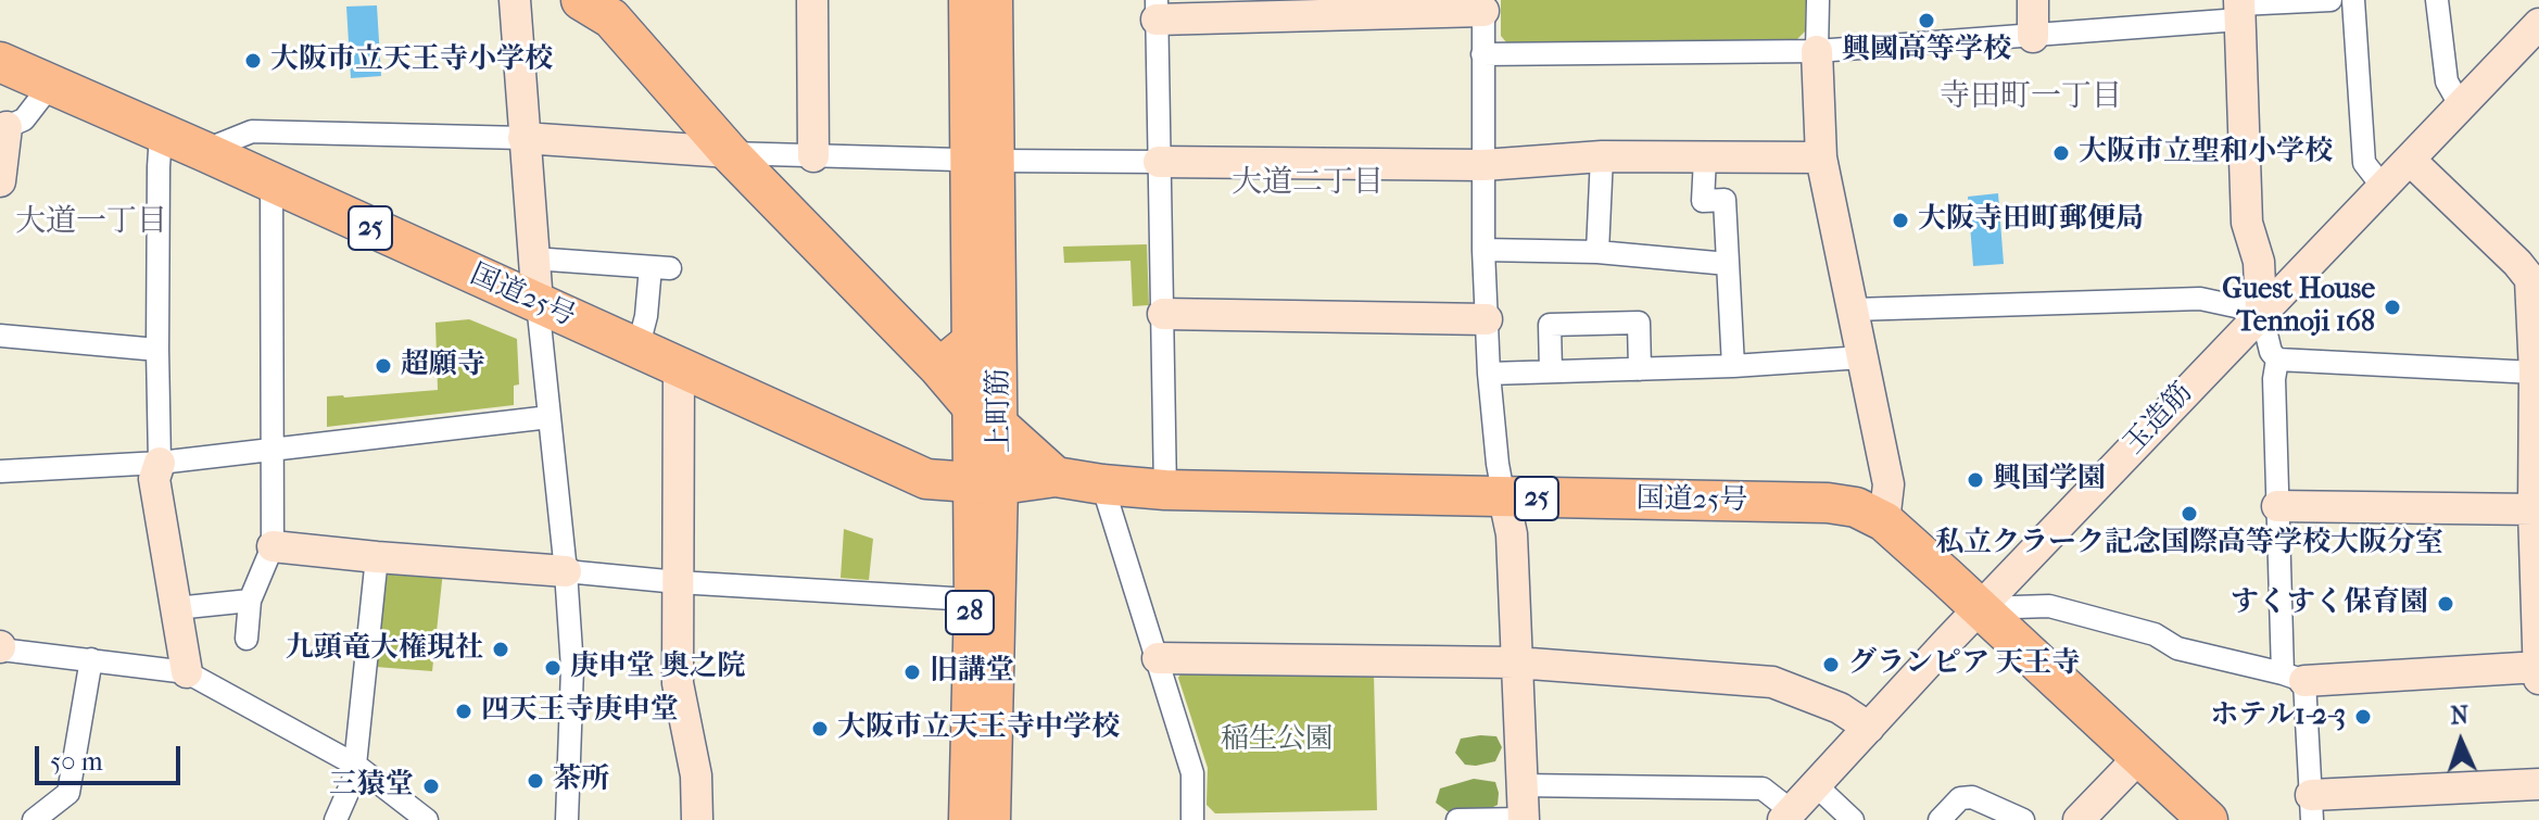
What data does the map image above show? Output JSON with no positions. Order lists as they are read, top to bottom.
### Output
{
  "streets": {
    "highway": ["25", "国道25号"],
    "main road": ["上町筋", "28"],
    "street": ["玉造筋"]
  },
  "crossings": [
    ["国道25号", "上町筋"],
    ["国道25号", "玉造筋"]
  ],
  "districts": ["寺田町一丁目", "大道二丁目", "大道一丁目"],
  "parks": ["稲生公園"],
  "places": [
    "興國高等学校",
    "大阪市立天王寺小学校",
    "大阪市立聖和小学校",
    "大阪寺田町郵便局",
    "Guest House Tennoji 168",
    "超願寺",
    "興国学園",
    "私立クラーク記念国際高等学校大阪分室",
    "すくすく保育園",
    "九頭竜大権現社",
    "グランピア 天王寺",
    "庚申堂 奥之院",
    "旧講堂",
    "四天王寺庚申堂",
    "ホテル1-2-3",
    "大阪市立天王寺中学校",
    "茶所",
    "三猿堂"
  ],
  "scale_bar": "50 m",
  "north": "top"
}
